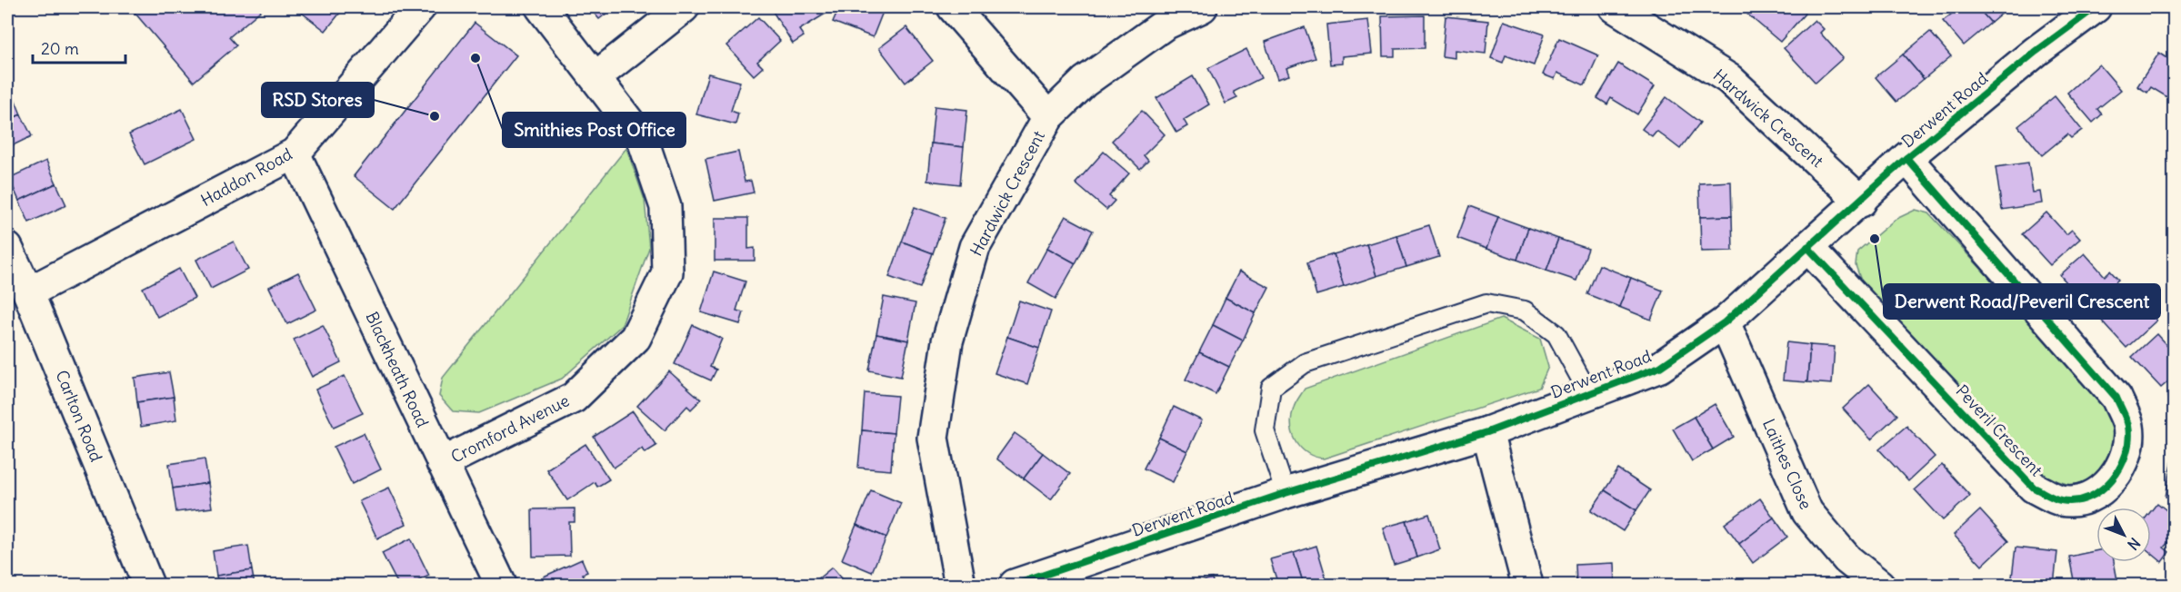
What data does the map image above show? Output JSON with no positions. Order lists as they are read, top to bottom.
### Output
{
  "streets": {
    "street": [
      "Derwent Road",
      "Hardwick Crescent",
      "Haddon Road",
      "Blackheath Road",
      "Carlton Road",
      "Cromford Avenue",
      "Peveril Crescent",
      "Laithes Close"
    ]
  },
  "crossings": [
    ["Derwent Road", "Hardwick Crescent"],
    ["Derwent Road", "Peveril Crescent"],
    ["Derwent Road", "Laithes Close"],
    ["Haddon Road", "Blackheath Road"],
    ["Haddon Road", "Carlton Road"],
    ["Blackheath Road", "Cromford Avenue"]
  ],
  "places": ["Smithies Post Office", "RSD Stores", "Derwent Road/Peveril Crescent"],
  "scale_bar": "20 m",
  "north": "bottom right"
}
